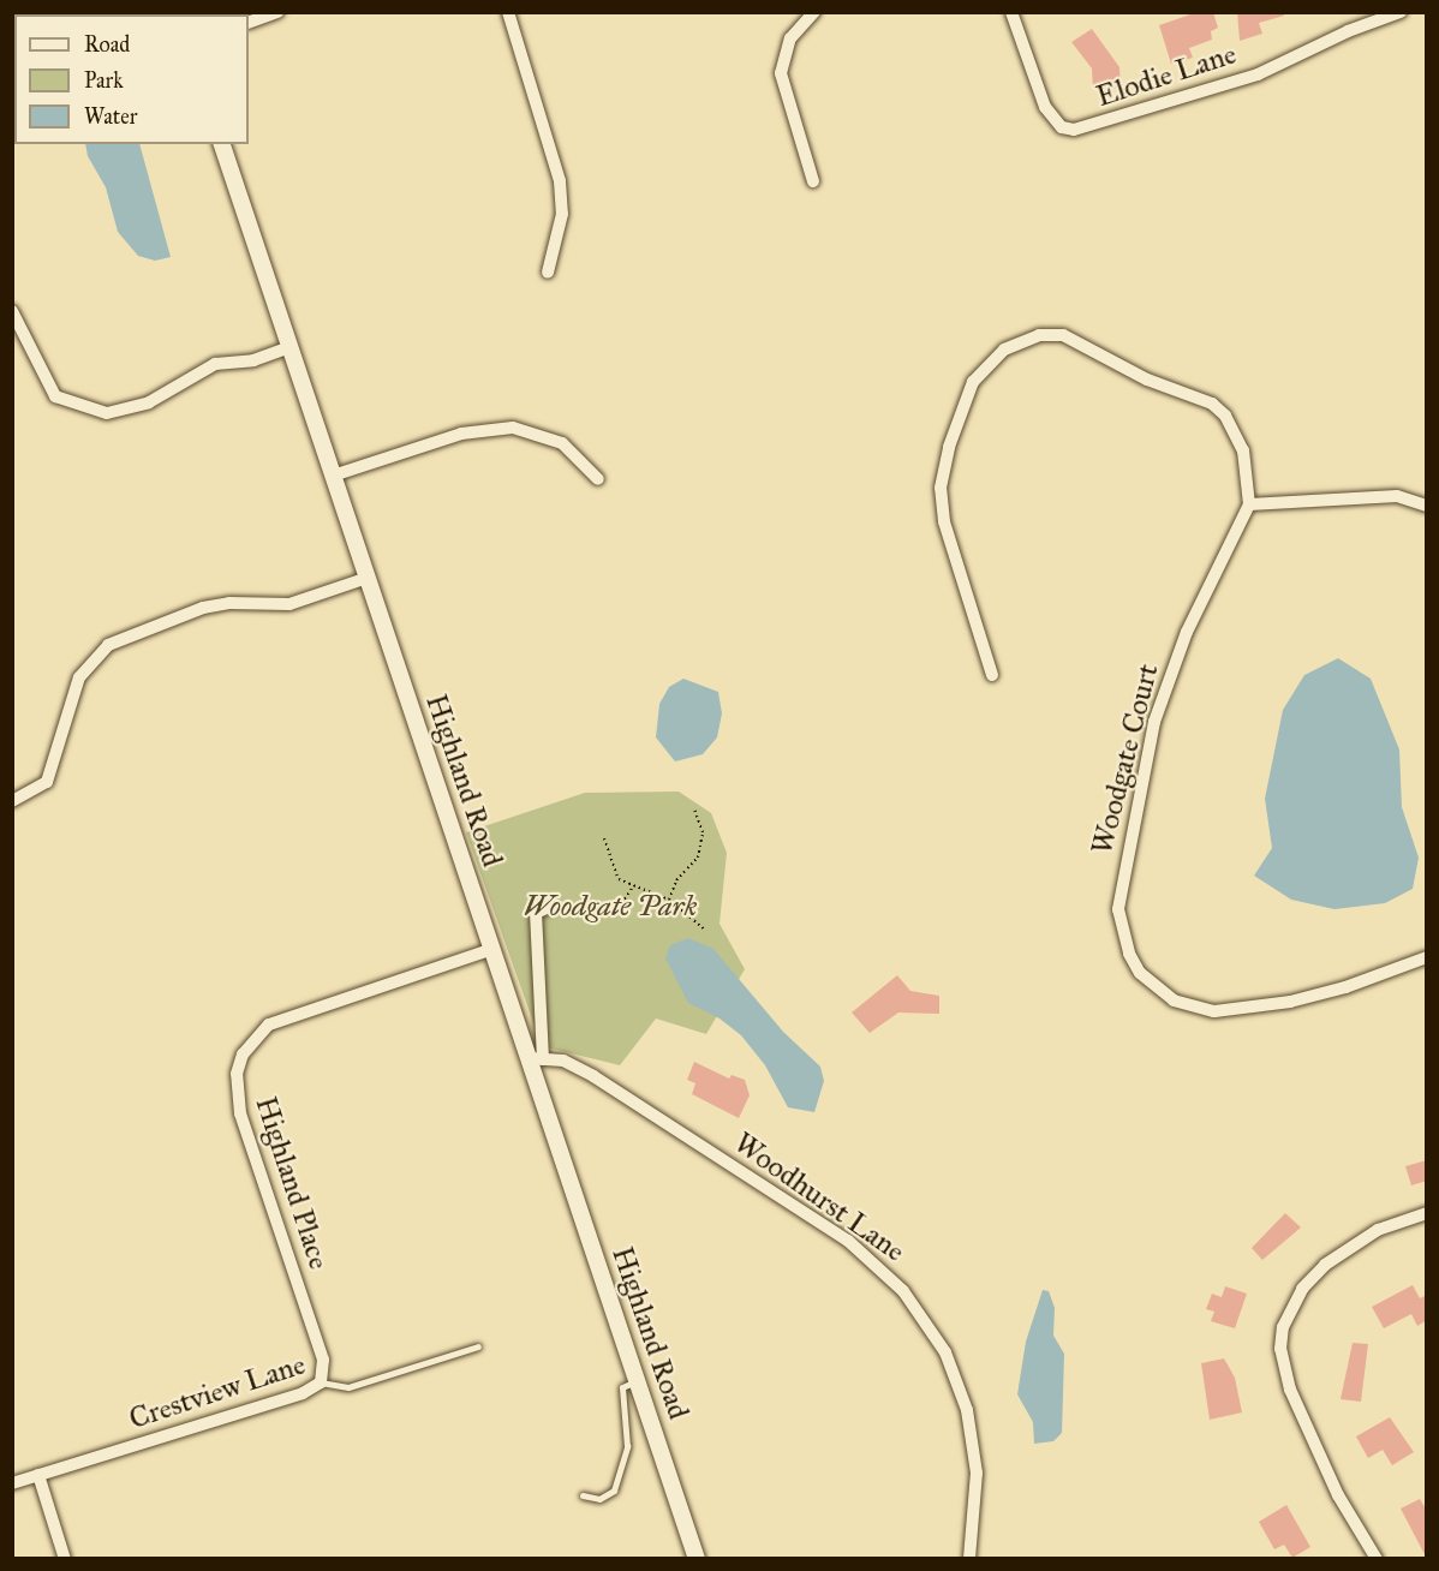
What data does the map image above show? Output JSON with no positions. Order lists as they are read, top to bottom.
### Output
{
  "streets": {
    "street": [
      "Elodie Lane",
      "Woodgate Court",
      "Highland Road",
      "Highland Place",
      "Woodhurst Lane",
      "Crestview Lane"
    ]
  },
  "crossings": [
    ["Highland Road", "Highland Place"],
    ["Highland Road", "Woodhurst Lane"],
    ["Highland Place", "Crestview Lane"]
  ],
  "parks": ["Woodgate Park"],
  "legend": ["Road", "Park", "Water"]
}
